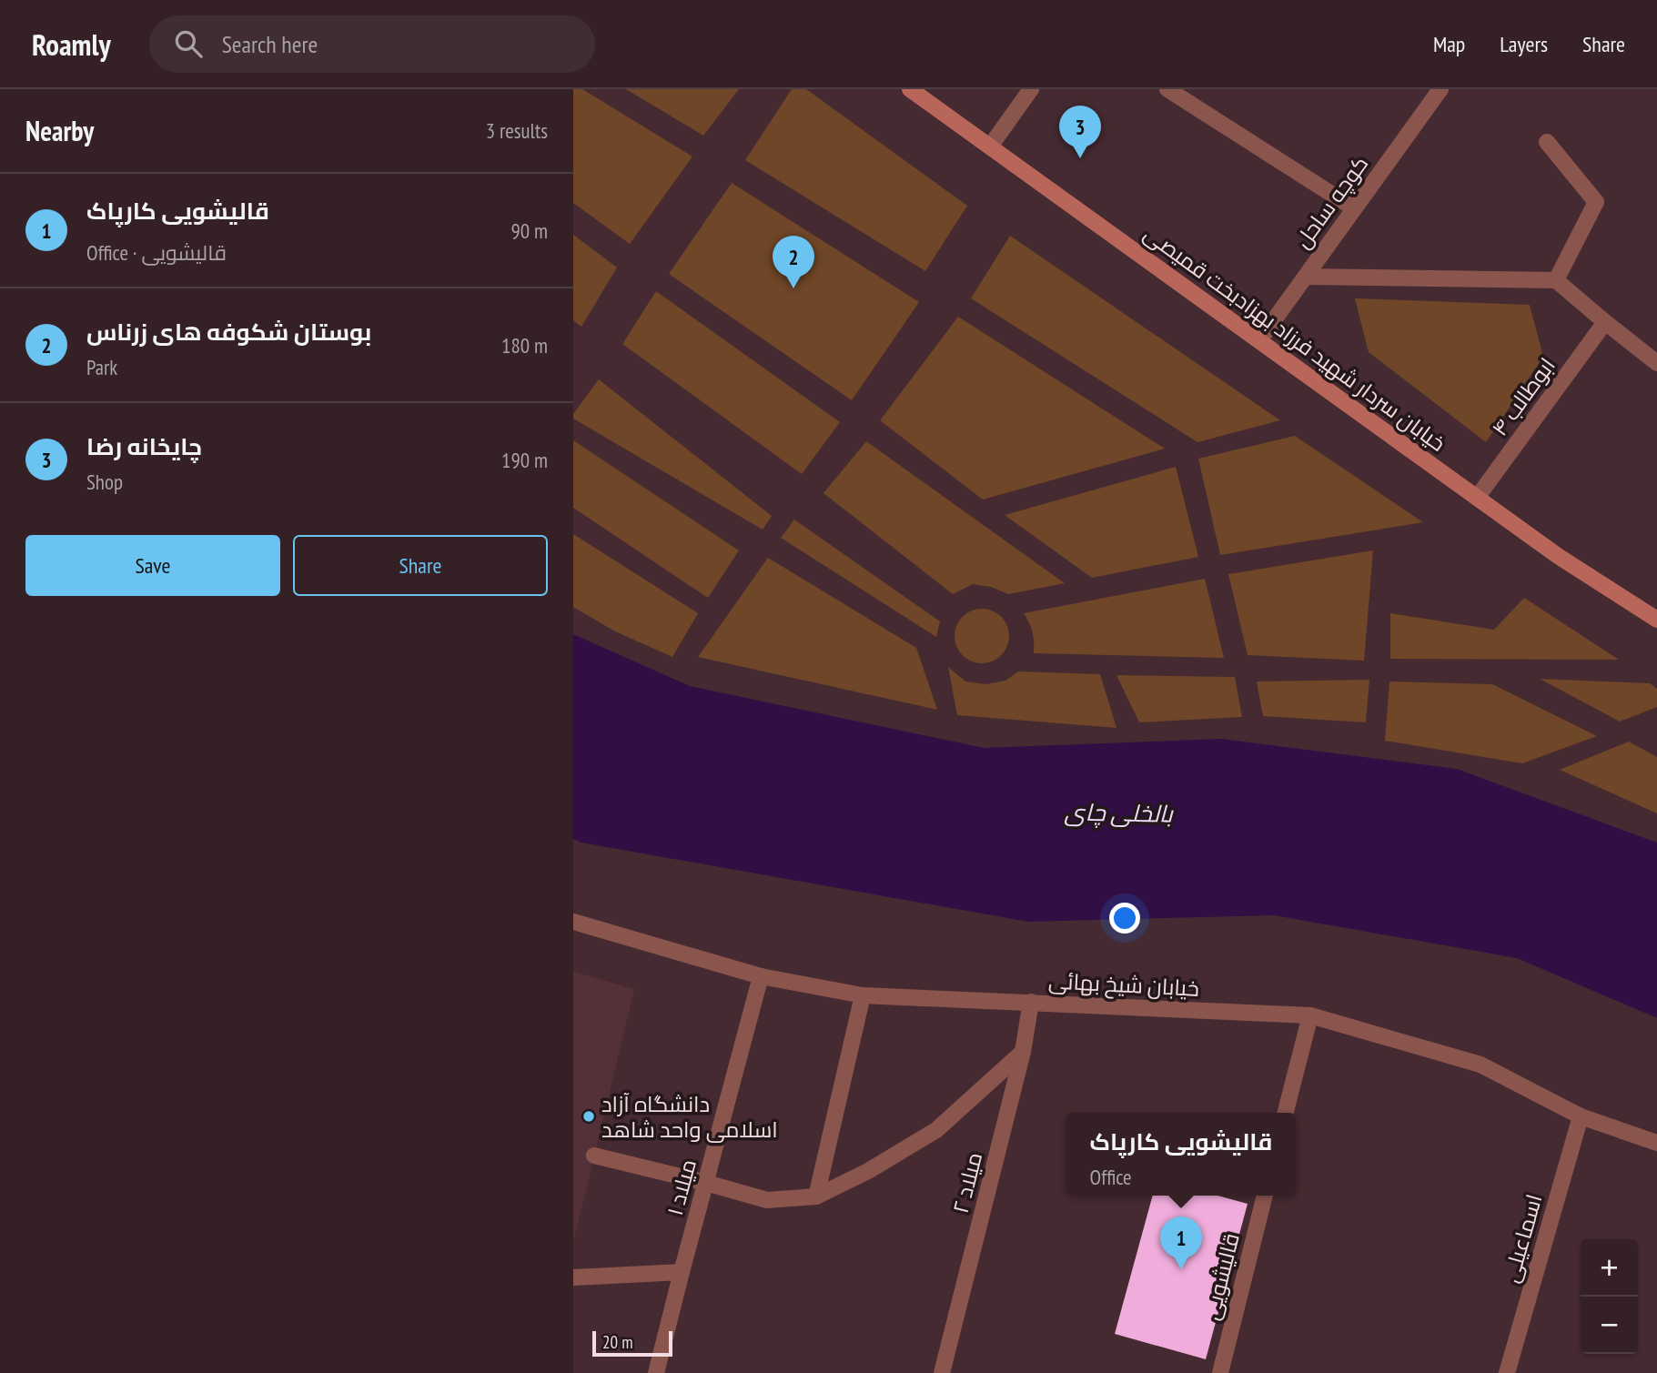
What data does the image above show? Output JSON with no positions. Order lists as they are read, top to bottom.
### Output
{
  "streets": {
    "main road": ["خیابان سردار شهید فرزاد بهزاد‌بخت قمیصی"],
    "street": [
      "کوچه ساحل",
      "ابوطالب ۴",
      "خیابان شیخ بهائی",
      "میلاد ۲",
      "میلاد ۱",
      "اسماعیلی",
      "قالیشویی"
    ]
  },
  "crossings": [
    ["کوچه ساحل", "خیابان سردار شهید فرزاد بهزاد‌بخت قمیصی"],
    ["خیابان سردار شهید فرزاد بهزاد‌بخت قمیصی", "ابوطالب ۴"],
    ["خیابان شیخ بهائی", "میلاد ۲"],
    ["خیابان شیخ بهائی", "میلاد ۱"],
    ["خیابان شیخ بهائی", "اسماعیلی"]
  ],
  "water": ["بالخلی چای"],
  "places": ["دانشگاه آزاد اسلامی واحد شاهد"],
  "scale_bar": "20 m",
  "page": {
    "header": "Roamly",
    "search": "Search here",
    "nav": ["Map", "Layers", "Share"],
    "heading": ["Nearby", "3 results"],
    "pins": ["3", "2", "1"],
    "list": [
      {
        "mark": "1",
        "name": "قالیشویی کارپاک",
        "note": "Office · قالیشویی",
        "value": "90 m"
      },
      {
        "mark": "2",
        "name": "بوستان شکوفه های زرناس",
        "note": "Park",
        "value": "180 m"
      },
      {
        "mark": "3",
        "name": "چایخانه رضا",
        "note": "Shop",
        "value": "190 m"
      }
    ],
    "buttons": ["Save", "Share"],
    "popup": ["قالیشویی کارپاک", "Office"],
    "map_buttons": ["+", "−"],
    "scale": "20 m"
  }
}
